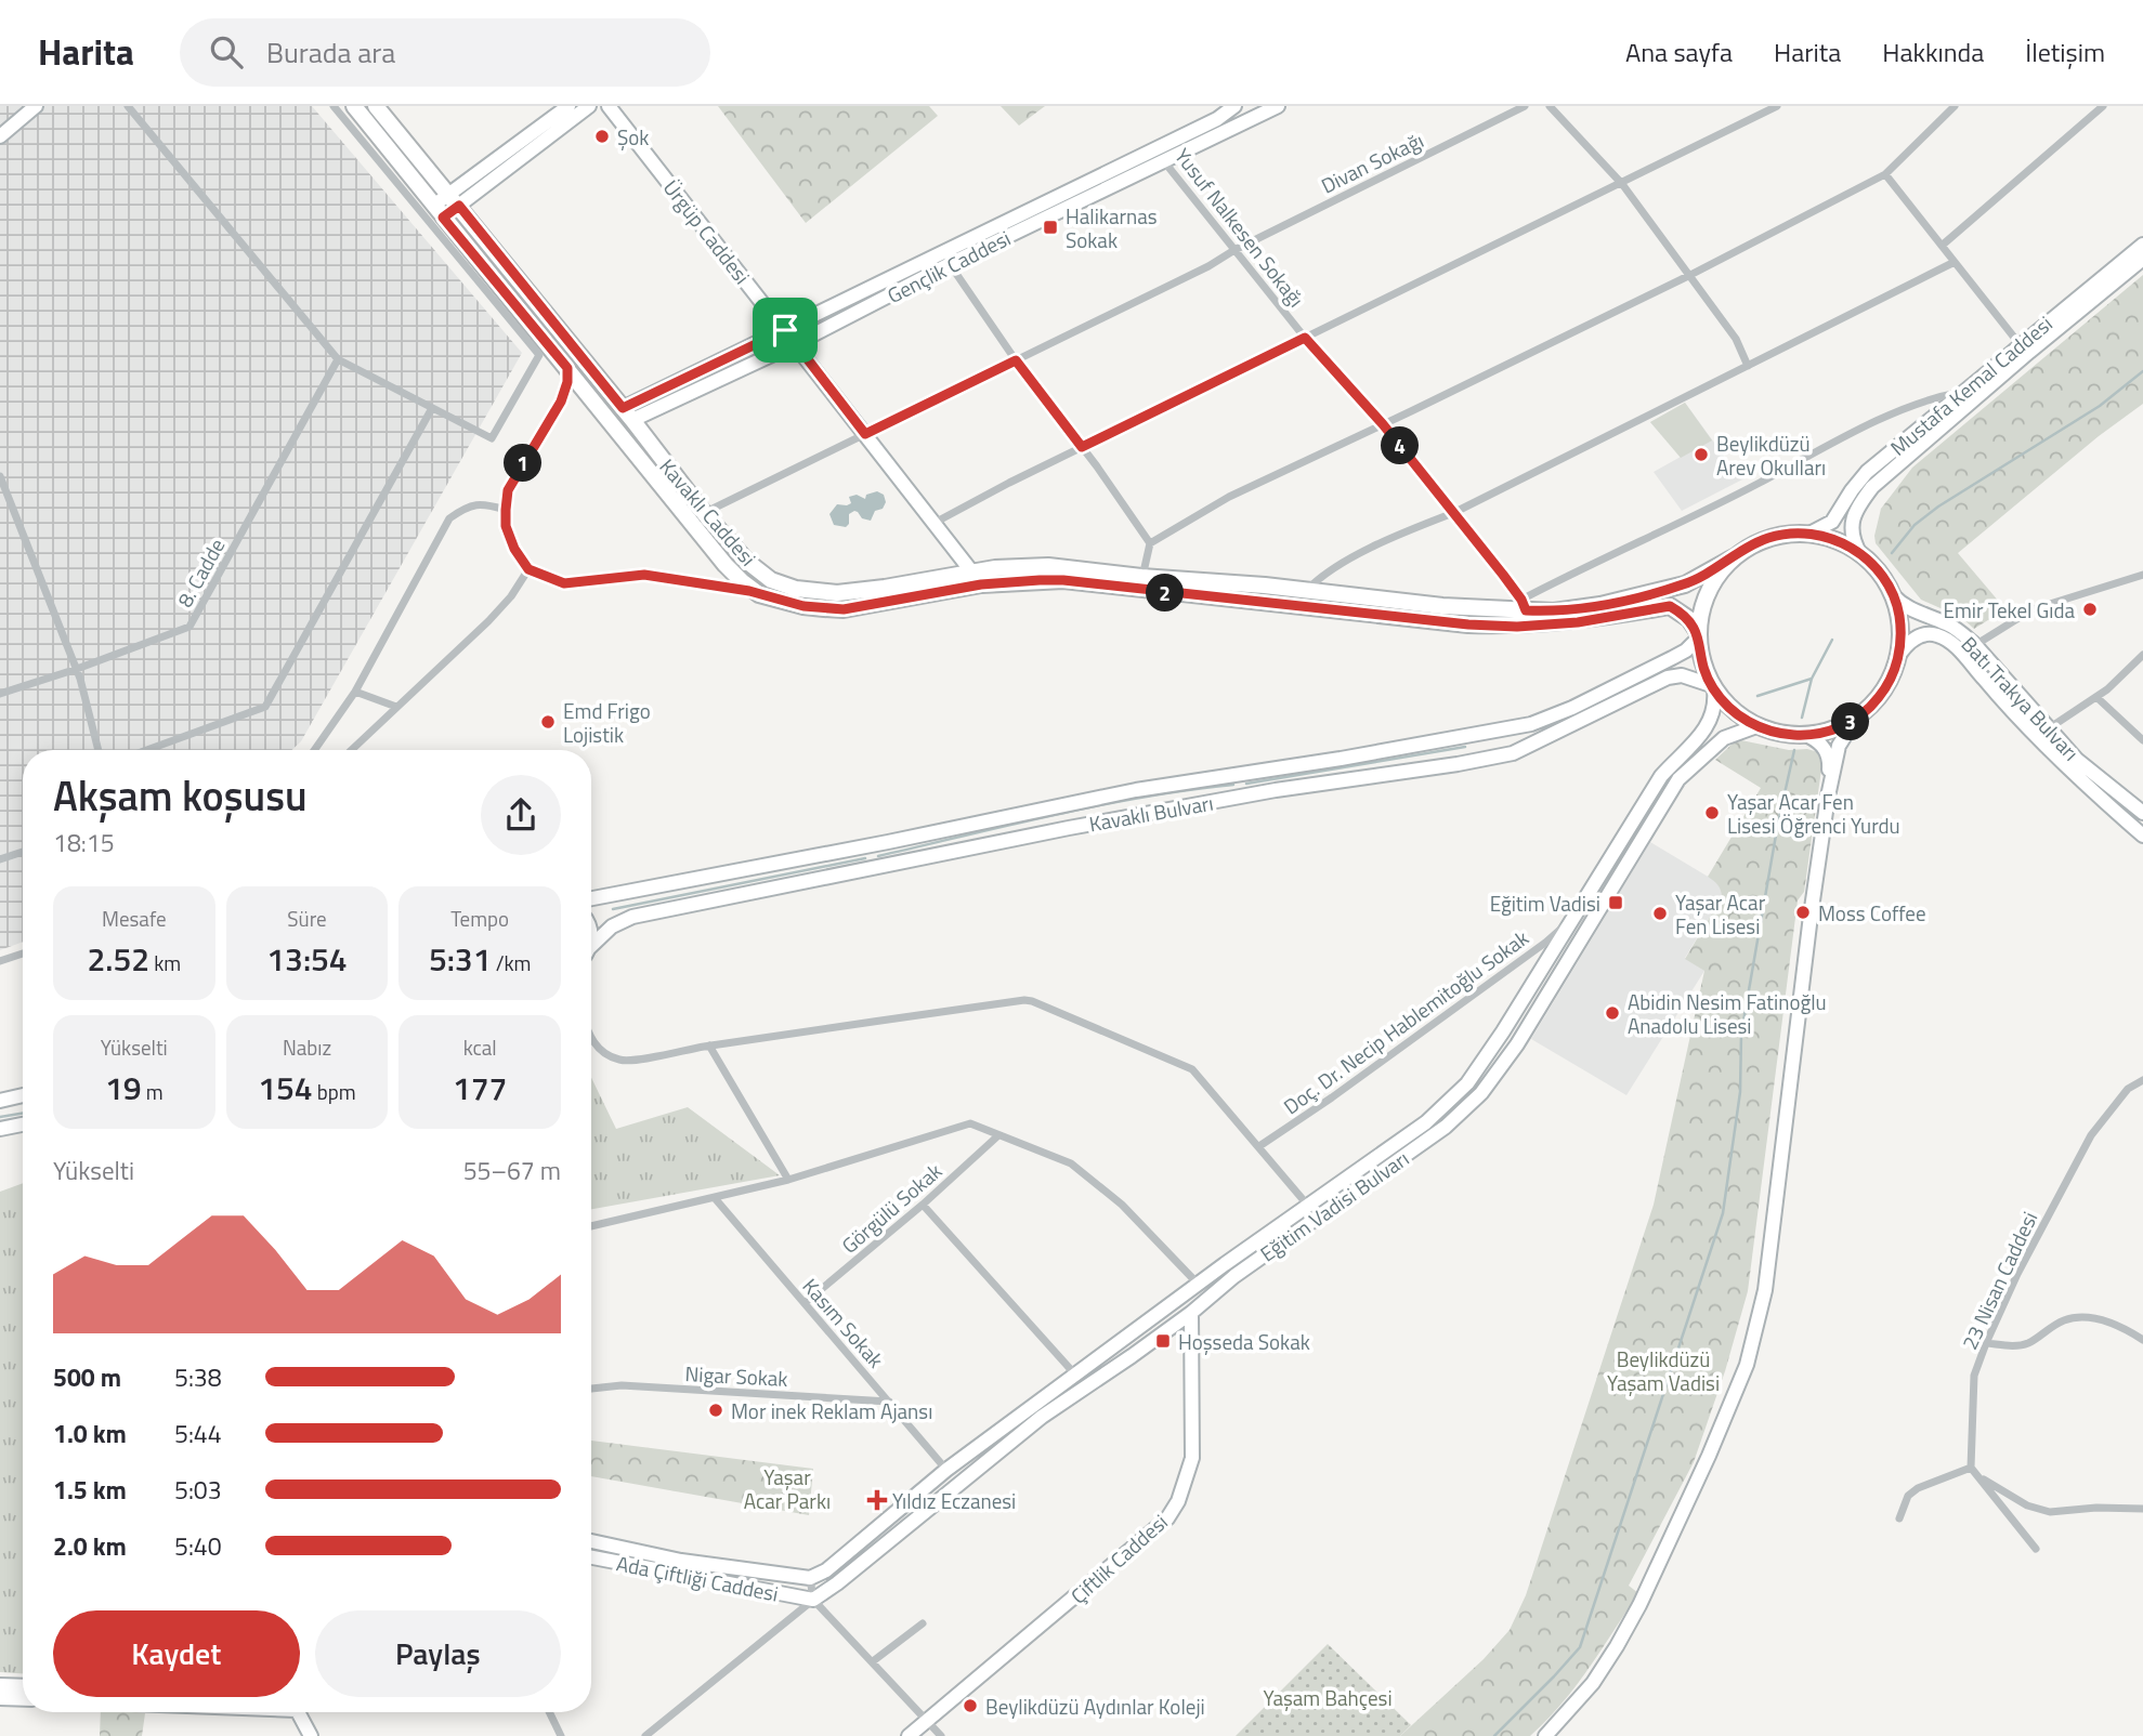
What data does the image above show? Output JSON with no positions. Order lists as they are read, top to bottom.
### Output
{
  "streets": {
    "main road": [
      "Ürgüp Caddesi",
      "Gençlik Caddesi",
      "Mustafa Kemal Caddesi",
      "Kavaklı Caddesi",
      "Batı Trakya Bulvarı",
      "Kavaklı Bulvarı",
      "Eğitim Vadisi Bulvarı",
      "Çiftlik Caddesi",
      "Ada Çiftliği Caddesi"
    ],
    "street": [
      "Divan Sokağı",
      "Yusuf Nalkesen Sokağı",
      "8. Cadde",
      "Doç. Dr. Necip Hablemitoğlu Sokak",
      "Görgülü Sokak",
      "23 Nisan Caddesi",
      "Kasım Sokak",
      "Nigar Sokak"
    ]
  },
  "crossings": [
    ["Divan Sokağı", "Yusuf Nalkesen Sokağı"],
    ["Divan Sokağı", "Ürgüp Caddesi"],
    ["Divan Sokağı", "Kavaklı Caddesi"],
    ["Yusuf Nalkesen Sokağı", "Gençlik Caddesi"],
    ["Yusuf Nalkesen Sokağı", "Kavaklı Caddesi"],
    ["Ürgüp Caddesi", "Gençlik Caddesi"],
    ["Ürgüp Caddesi", "Kavaklı Caddesi"],
    ["Gençlik Caddesi", "Kavaklı Caddesi"],
    ["Mustafa Kemal Caddesi", "Kavaklı Caddesi"],
    ["Mustafa Kemal Caddesi", "Batı Trakya Bulvarı"],
    ["Mustafa Kemal Caddesi", "Kavaklı Bulvarı"],
    ["Mustafa Kemal Caddesi", "Eğitim Vadisi Bulvarı"],
    ["Kavaklı Caddesi", "Batı Trakya Bulvarı"],
    ["Kavaklı Caddesi", "Kavaklı Bulvarı"],
    ["Kavaklı Caddesi", "Eğitim Vadisi Bulvarı"],
    ["Batı Trakya Bulvarı", "Kavaklı Bulvarı"],
    ["Batı Trakya Bulvarı", "Eğitim Vadisi Bulvarı"],
    ["Kavaklı Bulvarı", "Eğitim Vadisi Bulvarı"],
    ["Doç. Dr. Necip Hablemitoğlu Sokak", "Eğitim Vadisi Bulvarı"],
    ["Eğitim Vadisi Bulvarı", "Kasım Sokak"],
    ["Eğitim Vadisi Bulvarı", "Çiftlik Caddesi"],
    ["Eğitim Vadisi Bulvarı", "Ada Çiftliği Caddesi"],
    ["Görgülü Sokak", "Kasım Sokak"],
    ["Kasım Sokak", "Nigar Sokak"]
  ],
  "parks": ["Beylikdüzü Yaşam Vadisi", "Yaşar Acar Parkı", "Yaşam Bahçesi"],
  "places": {
    "other": [
      "Şok",
      "Beylikdüzü Arev Okulları",
      "Emir Tekel Gıda",
      "Emd Frigo Lojistik",
      "Yaşar Acar Fen Lisesi Öğrenci Yurdu",
      "Moss Coffee",
      "Yaşar Acar Fen Lisesi",
      "Abidin Nesim Fatinoğlu Anadolu Lisesi",
      "Mor inek Reklam Ajansı",
      "Beylikdüzü Aydınlar Koleji"
    ],
    "transit": ["Halikarnas Sokak", "Eğitim Vadisi", "Hoşseda Sokak"],
    "health": ["Yıldız Eczanesi"]
  },
  "page": {
    "header": "Harita",
    "search": "Burada ara",
    "nav": [
      "Ana sayfa",
      "Harita",
      "Hakkında",
      "İletişim"
    ],
    "pins": [
      "4",
      "1",
      "2",
      "3"
    ],
    "heading": ["Akşam koşusu", "18:15"],
    "stats": [
      ["Mesafe", "2.52 km"],
      ["Süre", "13:54"],
      ["Tempo", "5:31 /km"],
      ["Yükselti", "19 m"],
      ["Nabız", "154 bpm"],
      ["kcal", "177"]
    ],
    "chart": ["Yükselti", "55–67 m"],
    "list": [
      {
        "name": "500 m",
        "note": "5:38"
      },
      {
        "name": "1.0 km",
        "note": "5:44"
      },
      {
        "name": "1.5 km",
        "note": "5:03"
      },
      {
        "name": "2.0 km",
        "note": "5:40"
      }
    ],
    "buttons": ["Kaydet", "Paylaş"]
  }
}
